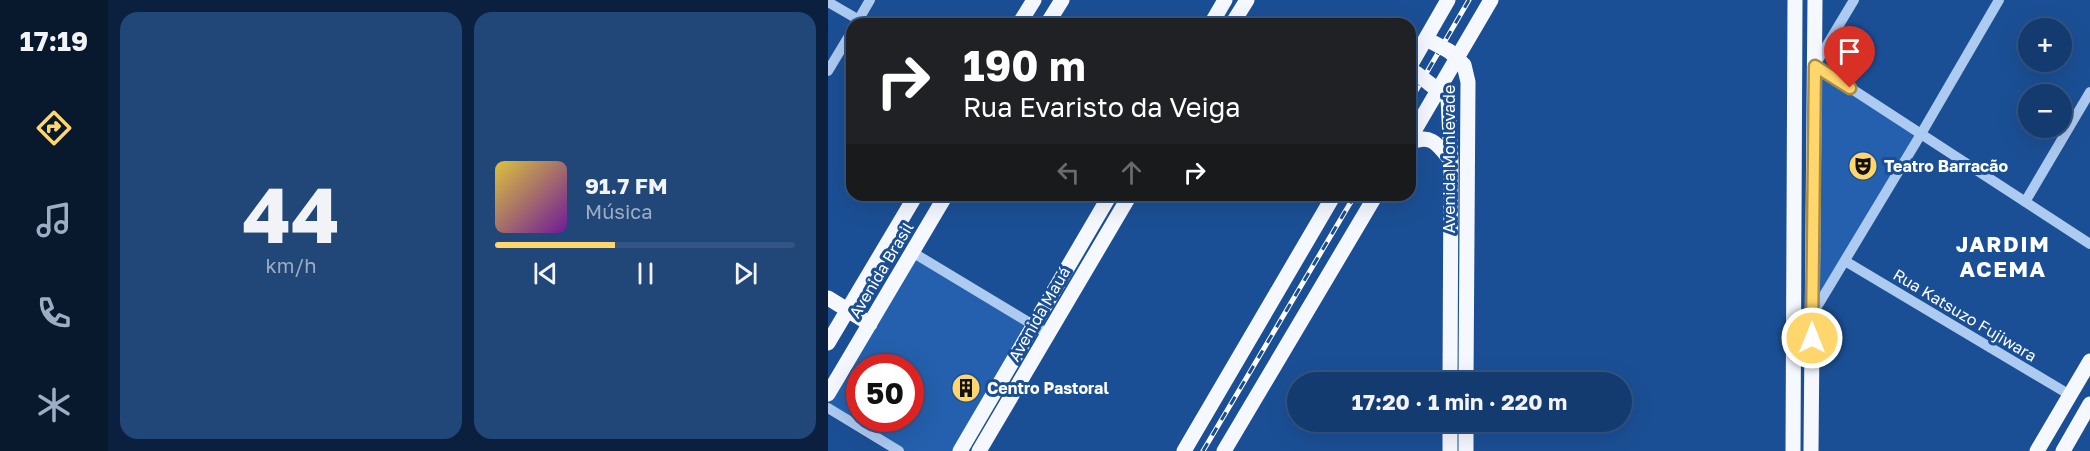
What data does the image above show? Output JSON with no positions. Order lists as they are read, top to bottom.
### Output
{
  "streets": {
    "main road": ["Avenida Monlevade", "Avenida Brasil", "Avenida Mauá"],
    "street": ["Rua Katsuzo Fujiwara"]
  },
  "districts": ["JARDIM ACEMA"],
  "places": {
    "theatre": ["Teatro Barracão"],
    "building": ["Centro Pastoral"]
  },
  "page": {
    "tabs": "17:19",
    "tile": ["44", "km/h"],
    "map_buttons": ["+", "−"],
    "turn": ["190 m", "Rua Evaristo da Veiga"],
    "song": ["91.7 FM", "Música"],
    "limit": "50",
    "trip": "17:20 · 1 min · 220 m"
  }
}
